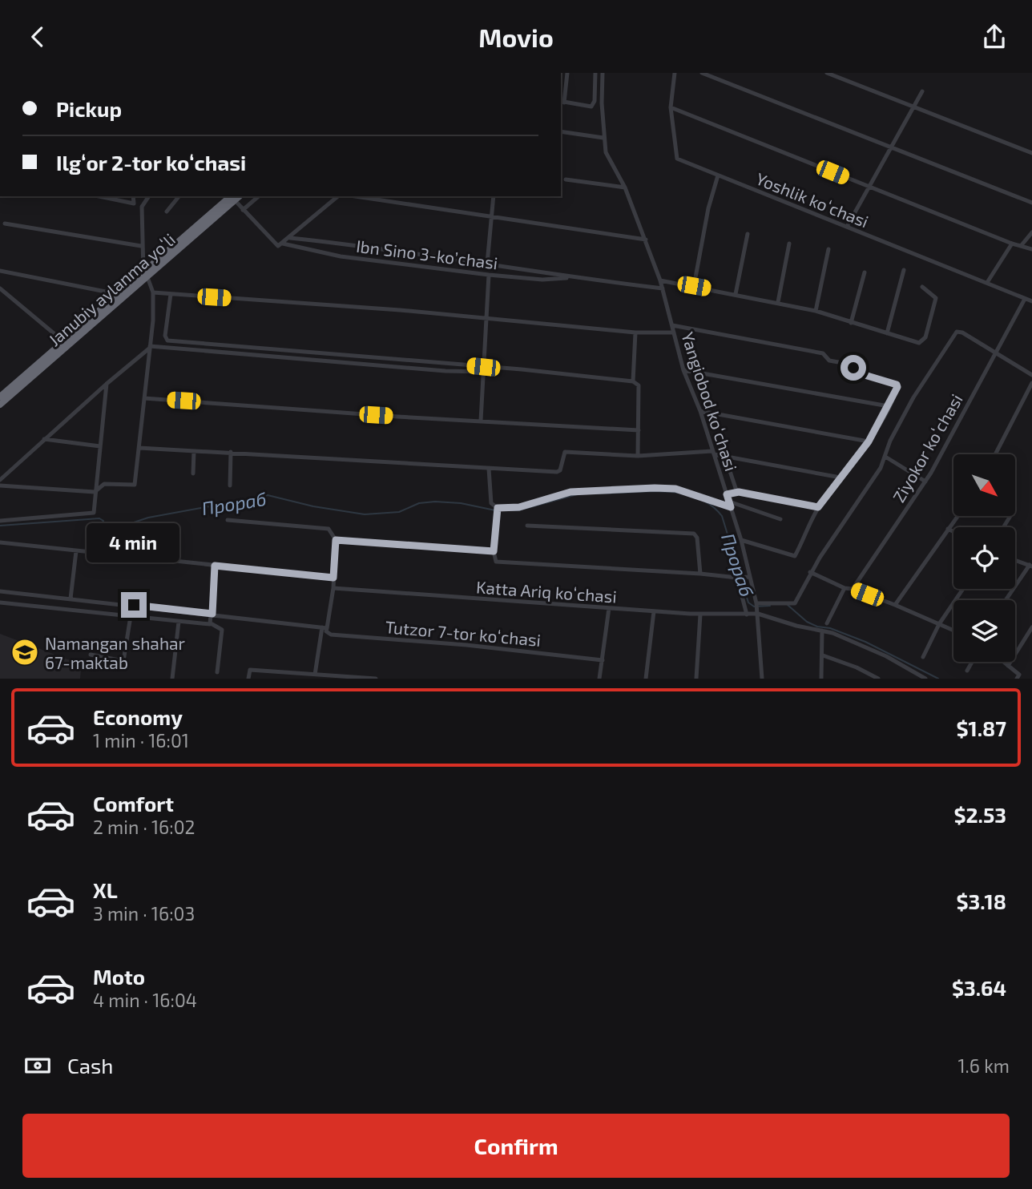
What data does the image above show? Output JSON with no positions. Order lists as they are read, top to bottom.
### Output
{
  "streets": {
    "highway": ["Janubiy aylanma yoʻli"],
    "street": [
      "Yoshlik koʻchasi",
      "Ibn Sino 3-koʼchasi",
      "Yangiobod koʻchasi",
      "Ziyokor koʻchasi",
      "Katta Ariq koʻchasi",
      "Tutzor 7-tor koʻchasi"
    ]
  },
  "crossings": [
    ["Yoshlik koʻchasi", "Ziyokor koʻchasi"],
    ["Ibn Sino 3-koʼchasi", "Yangiobod koʻchasi"],
    ["Yangiobod koʻchasi", "Katta Ariq koʻchasi"]
  ],
  "water": ["Прораб"],
  "places": {
    "school or university": ["Namangan shahar 67-maktab"]
  },
  "north": "bottom right",
  "page": {
    "header": "Movio",
    "banner": ["Pickup", "Ilgʻor 2-tor koʻchasi"],
    "bubble": "4 min",
    "list": [
      {
        "name": "Economy",
        "note": "1 min · 16:01",
        "value": "$1.87"
      },
      {
        "name": "Comfort",
        "note": "2 min · 16:02",
        "value": "$2.53"
      },
      {
        "name": "XL",
        "note": "3 min · 16:03",
        "value": "$3.18"
      },
      {
        "name": "Moto",
        "note": "4 min · 16:04",
        "value": "$3.64"
      }
    ],
    "pay": ["Cash", "1.6 km"],
    "buttons": "Confirm"
  }
}
